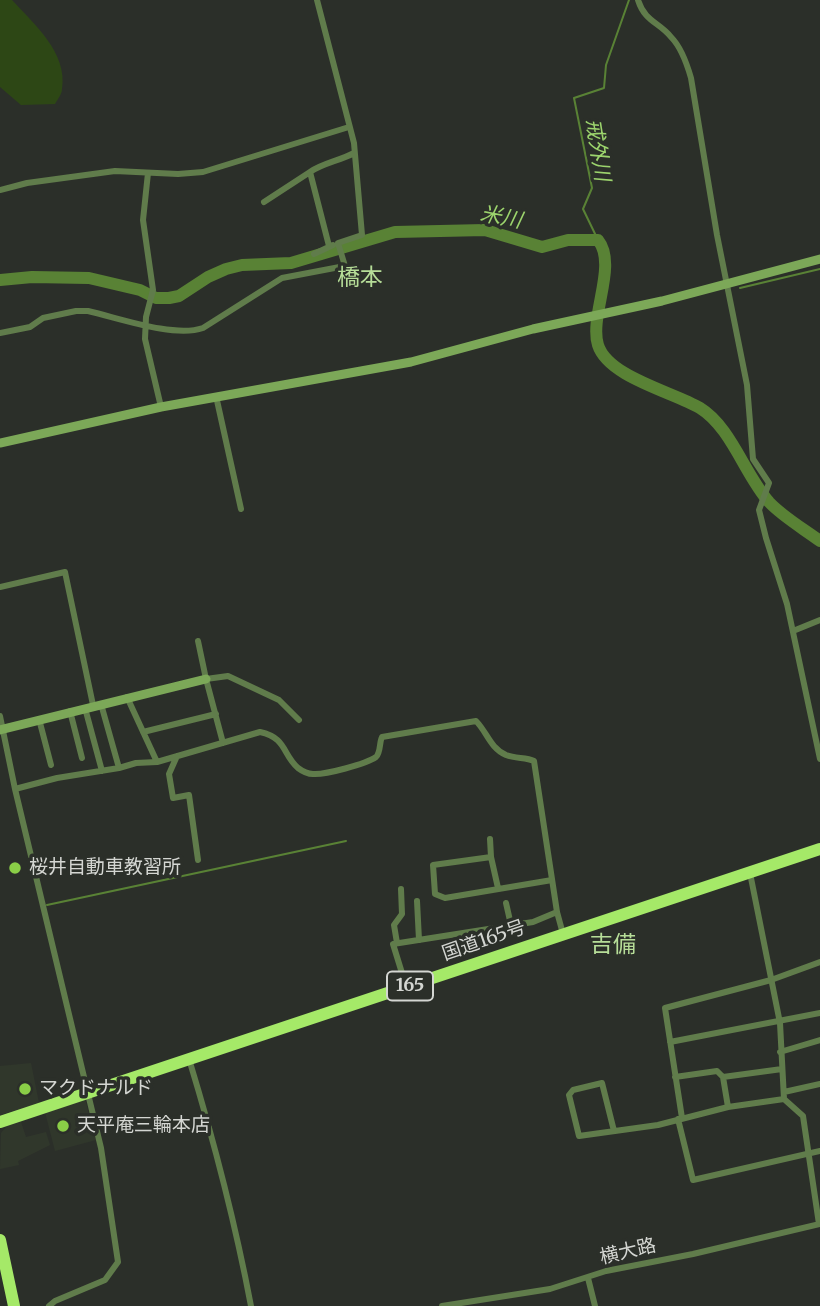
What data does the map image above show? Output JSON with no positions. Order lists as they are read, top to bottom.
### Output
{
  "streets": {
    "highway": ["国道165号", "165"],
    "street": ["横大路"]
  },
  "districts": ["橋本", "吉備"],
  "water": ["戒外川", "米川"],
  "places": ["桜井自動車教習所", "マクドナルド", "天平庵三輪本店"]
}
